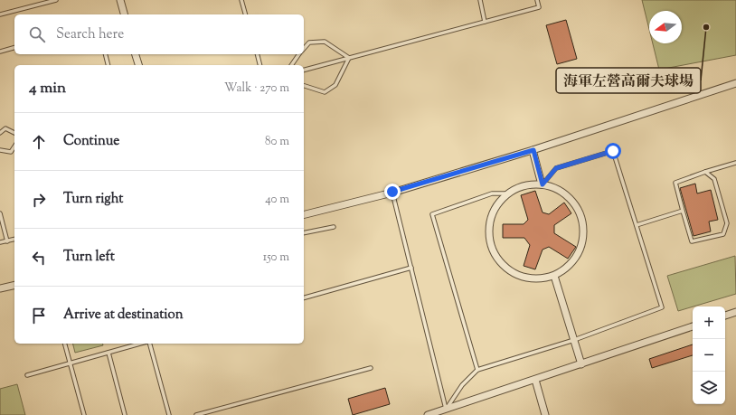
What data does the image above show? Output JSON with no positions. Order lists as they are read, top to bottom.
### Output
{
  "places": ["海軍左營高爾夫球場"],
  "north": "left",
  "page": {
    "search": "Search here",
    "heading": ["4 min", "Walk · 270 m"],
    "list": [
      ["Continue", "80 m"],
      ["Turn right", "40 m"],
      ["Turn left", "150 m"],
      "Arrive at destination"
    ],
    "map_buttons": ["+", "−"]
  }
}
